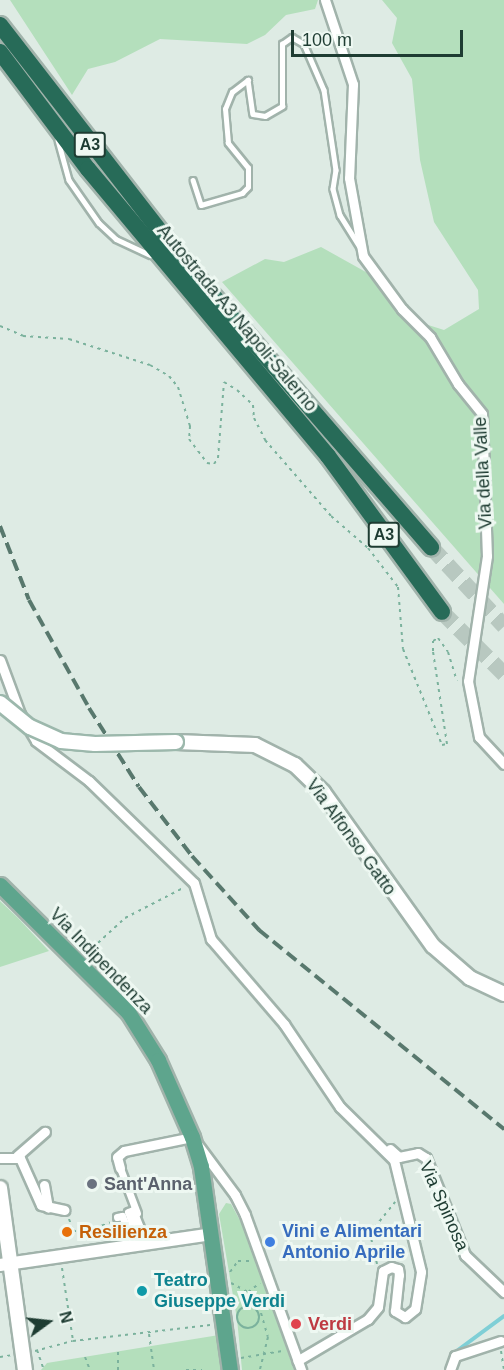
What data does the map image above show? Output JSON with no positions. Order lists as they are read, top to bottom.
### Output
{
  "streets": {
    "highway": ["A3", "Autostrada A3 Napoli-Salerno"],
    "main road": ["Via Alfonso Gatto", "Via Indipendenza"],
    "street": ["Via della Valle", "Via Spinosa"]
  },
  "places": [
    "Sant'Anna",
    "Resilienza",
    "Vini e Alimentari Antonio Aprile",
    "Teatro Giuseppe Verdi",
    "Verdi"
  ],
  "scale_bar": "100 m",
  "north": "right"
}
